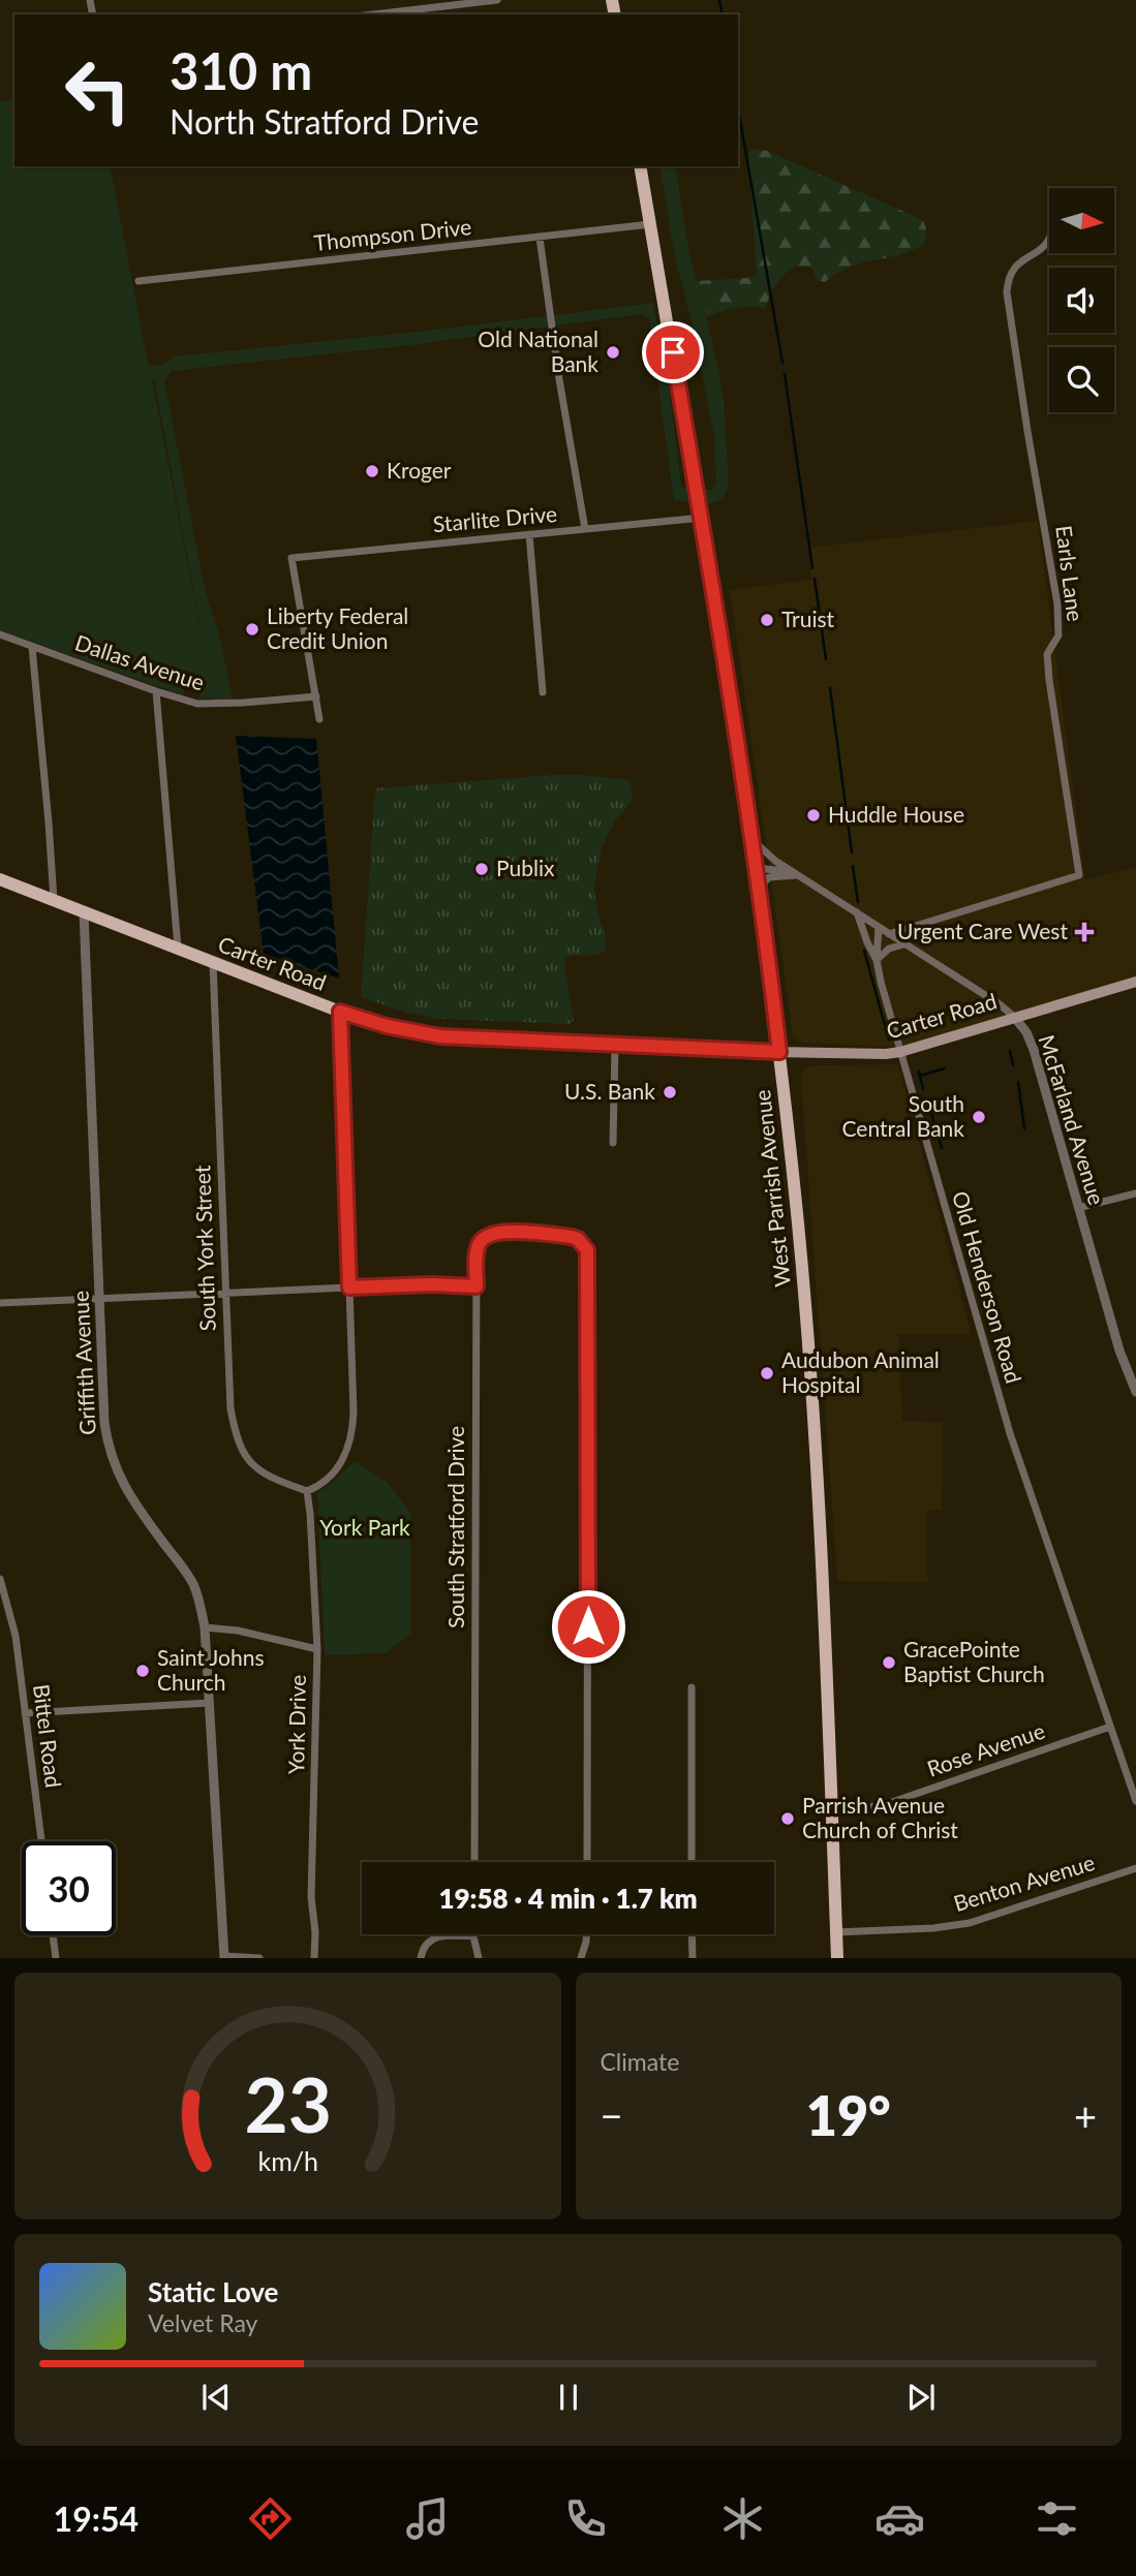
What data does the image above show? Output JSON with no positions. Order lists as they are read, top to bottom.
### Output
{
  "streets": {
    "main road": ["Carter Road", "West Parrish Avenue"],
    "street": [
      "Thompson Drive",
      "Starlite Drive",
      "Earls Lane",
      "Dallas Avenue",
      "McFarland Avenue",
      "South York Street",
      "Old Henderson Road",
      "Griffith Avenue",
      "South Stratford Drive",
      "York Drive",
      "Bittel Road",
      "Rose Avenue",
      "Benton Avenue"
    ]
  },
  "crossings": [
    ["Thompson Drive", "West Parrish Avenue"],
    ["Starlite Drive", "Dallas Avenue"],
    ["Starlite Drive", "West Parrish Avenue"],
    ["Earls Lane", "McFarland Avenue"],
    ["Carter Road", "McFarland Avenue"],
    ["Carter Road", "West Parrish Avenue"],
    ["Carter Road", "South York Street"],
    ["Carter Road", "Old Henderson Road"],
    ["Carter Road", "Griffith Avenue"],
    ["McFarland Avenue", "Old Henderson Road"],
    ["West Parrish Avenue", "Rose Avenue"],
    ["West Parrish Avenue", "Benton Avenue"],
    ["South York Street", "York Drive"],
    ["Old Henderson Road", "Rose Avenue"]
  ],
  "parks": ["York Park"],
  "places": {
    "other": [
      "Old National Bank",
      "Kroger",
      "Truist",
      "Liberty Federal Credit Union",
      "Huddle House",
      "Publix",
      "U.S. Bank",
      "South Central Bank",
      "Audubon Animal Hospital",
      "GracePointe Baptist Church",
      "Saint Johns Church",
      "Parrish Avenue Church of Christ"
    ],
    "health": ["Urgent Care West"]
  },
  "north": "right",
  "page": {
    "turn": ["310 m", "North Stratford Drive"],
    "limit": "30",
    "trip": "19:58 · 4 min · 1.7 km",
    "tile": "Climate",
    "heat": ["−", "19°", "+"],
    "song": ["Static Love", "Velvet Ray"],
    "tabs": "19:54",
    "gauge": ["23", "km/h"]
  }
}
